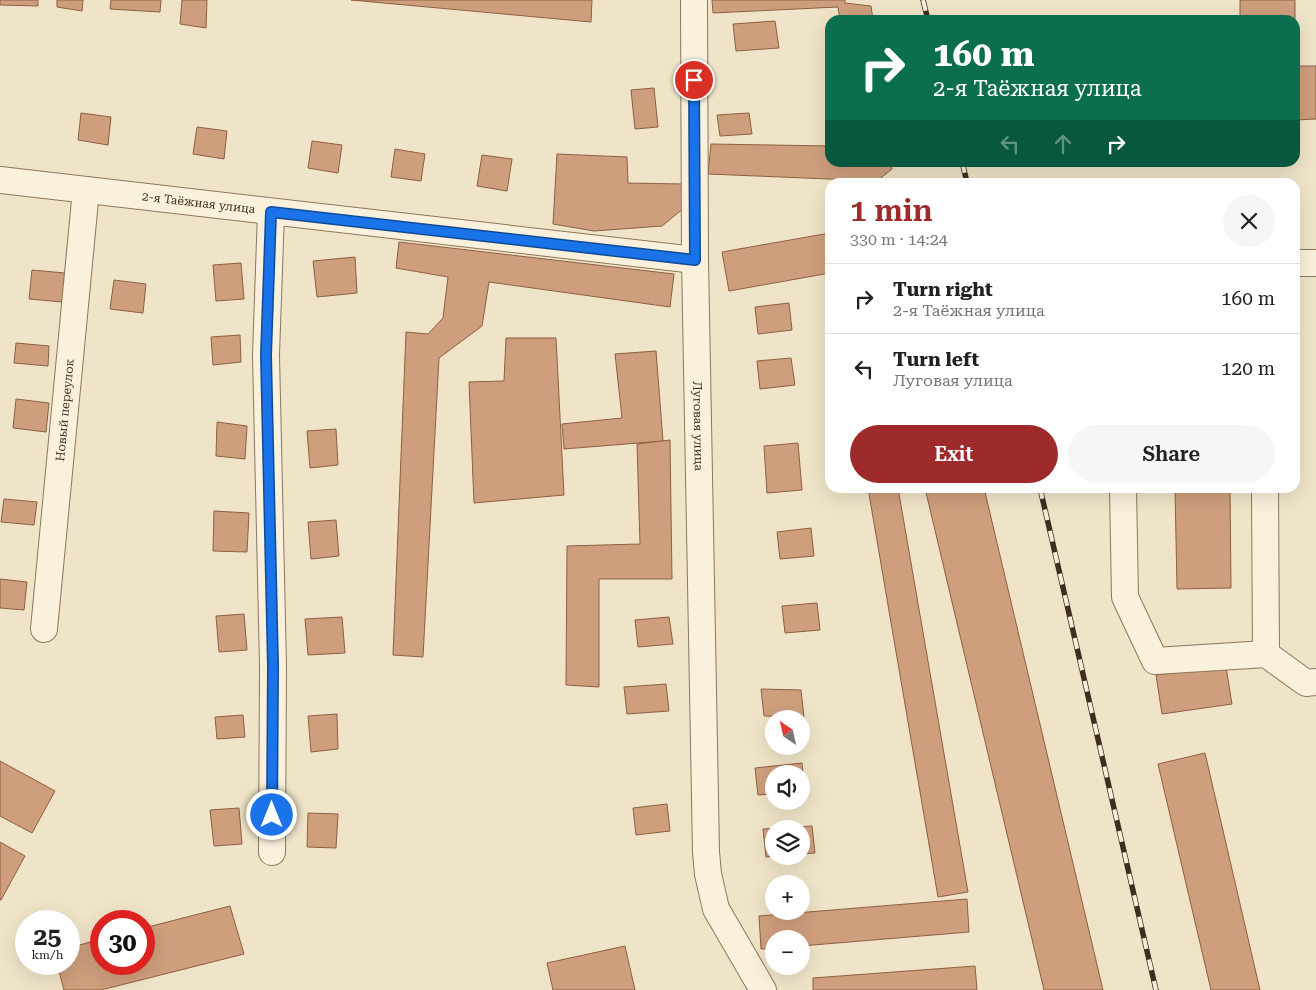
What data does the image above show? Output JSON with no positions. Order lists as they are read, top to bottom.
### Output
{
  "streets": {
    "street": ["2-я Таёжная улица", "Новый переулок", "Луговая улица"]
  },
  "crossings": [
    ["2-я Таёжная улица", "Новый переулок"],
    ["2-я Таёжная улица", "Луговая улица"]
  ],
  "north": "top left",
  "page": {
    "turn": ["160 m", "2-я Таёжная улица"],
    "heading": ["1 min", "330 m · 14:24"],
    "list": [
      {
        "name": "Turn right",
        "note": "2-я Таёжная улица",
        "value": "160 m"
      },
      {
        "name": "Turn left",
        "note": "Луговая улица",
        "value": "120 m"
      }
    ],
    "buttons": ["Exit", "Share"],
    "map_buttons": ["+", "−"],
    "speed": "25 km/h",
    "limit": "30"
  }
}
